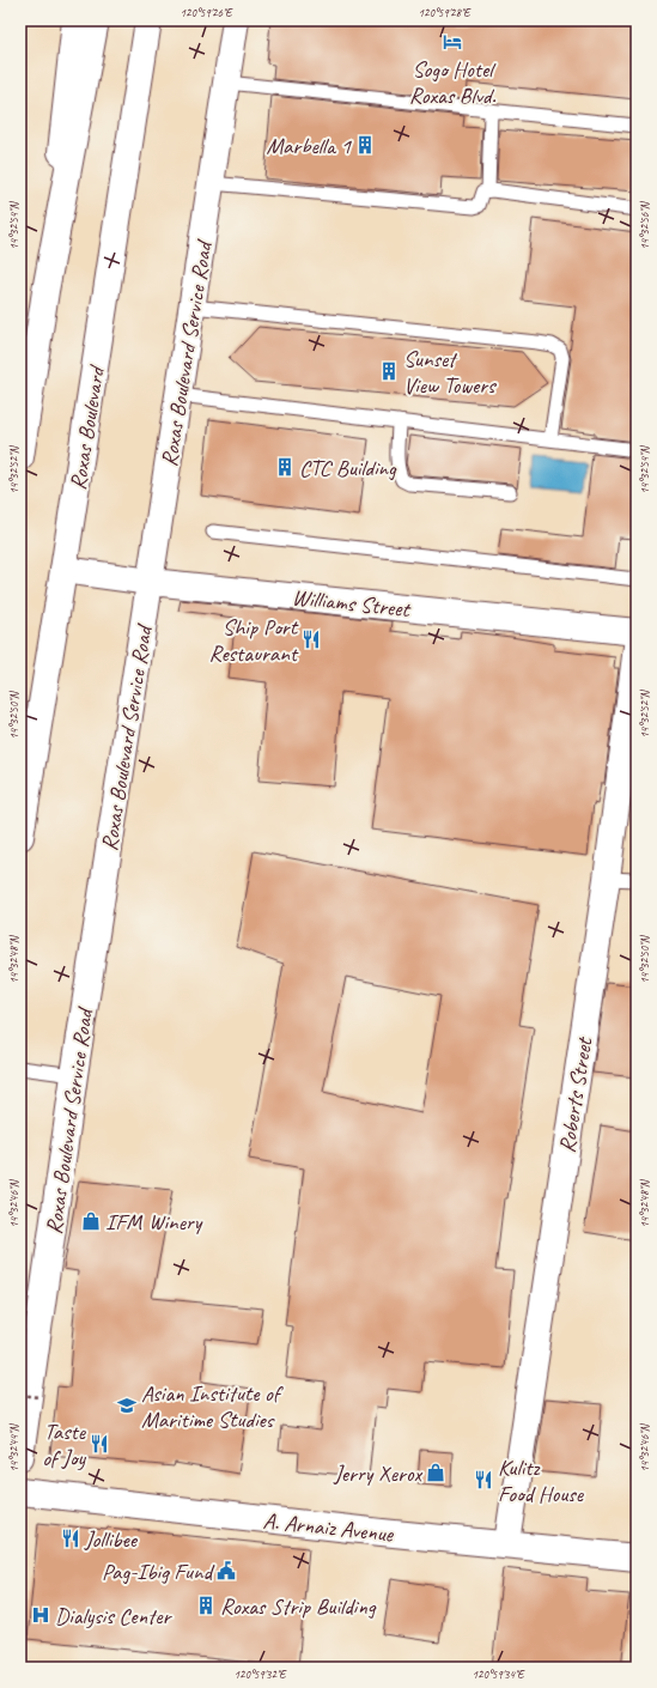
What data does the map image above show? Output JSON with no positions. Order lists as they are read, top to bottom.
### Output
{
  "streets": {
    "main road": [
      "Roxas Boulevard Service Road",
      "Roxas Boulevard",
      "Williams Street",
      "Roberts Street",
      "A. Arnaiz Avenue"
    ]
  },
  "crossings": [
    ["Roxas Boulevard Service Road", "Williams Street"],
    ["Roxas Boulevard", "Williams Street"],
    ["Roberts Street", "A. Arnaiz Avenue"]
  ],
  "places": {
    "hotel": ["Sogo Hotel Roxas Blvd."],
    "building": [
      "Marbella 1",
      "Sunset View Towers",
      "CTC Building",
      "Roxas Strip Building"
    ],
    "restaurant": [
      "Ship Port Restaurant",
      "Taste of Joy",
      "Kulitz Food House",
      "Jollibee"
    ],
    "shop": ["IFM Winery", "Jerry Xerox"],
    "school or university": ["Asian Institute of Maritime Studies"],
    "public building": ["Pag-Ibig Fund"],
    "hospital": ["Dialysis Center"]
  },
  "coordinates": [
    "120°59'26\"E",
    "120°59'28\"E",
    "14°32'56\"N",
    "14°32'54\"N",
    "14°32'52\"N",
    "14°32'50\"N",
    "14°32'48\"N",
    "14°32'46\"N",
    "14°32'44\"N",
    "120°59'32\"E",
    "120°59'34\"E"
  ]
}
